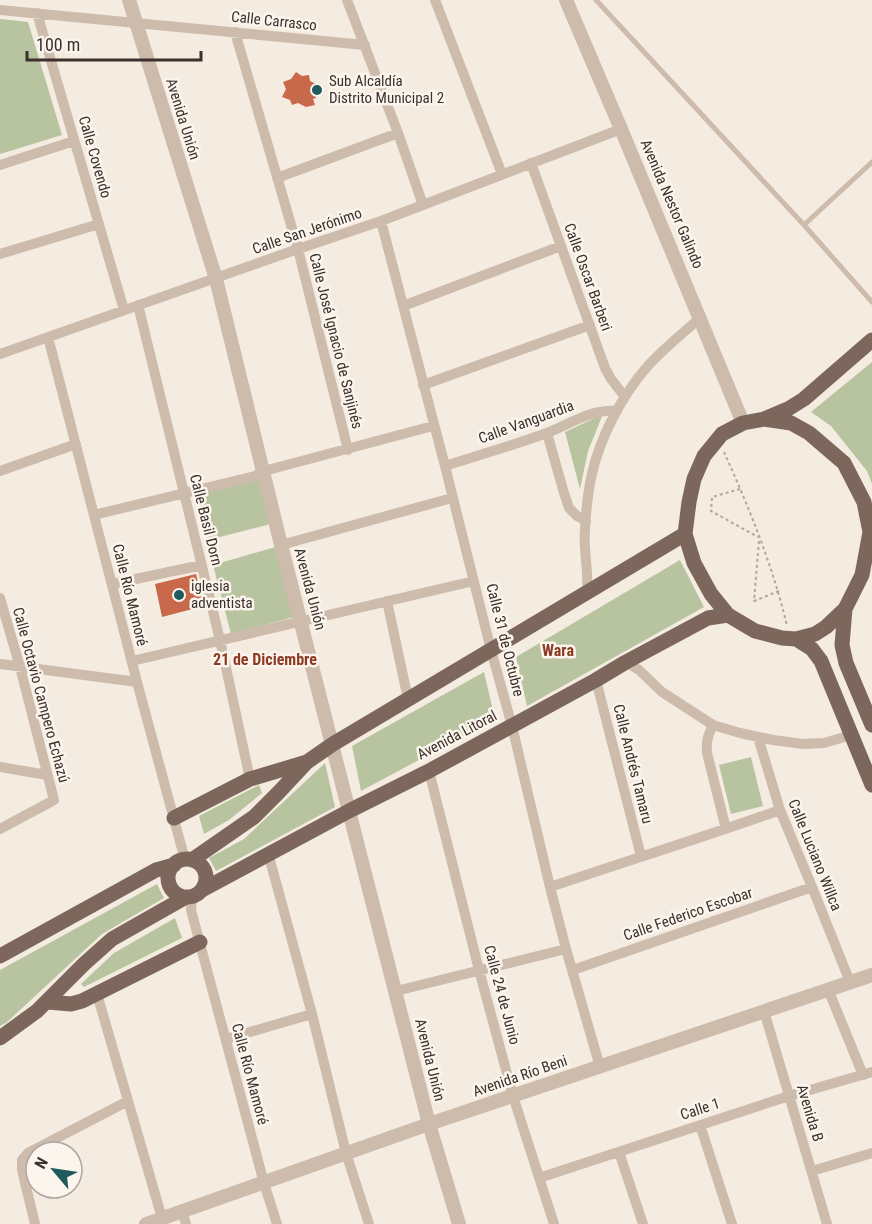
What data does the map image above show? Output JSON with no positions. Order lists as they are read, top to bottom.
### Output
{
  "streets": {
    "main road": ["Avenida Litoral"],
    "street": [
      "Calle Carrasco",
      "Avenida Unión",
      "Calle Covendo",
      "Avenida Nestor Galindo",
      "Calle San Jerónimo",
      "Calle Oscar Barberi",
      "Calle José Ignacio de Sanjinés",
      "Calle Vanguardia",
      "Calle Basil Dorn",
      "Calle Río Mamoré",
      "Calle 31 de Octubre",
      "Calle Octavio Campero Echazú",
      "Calle Andrés Tamaru",
      "Calle Luciano Willca",
      "Calle Federico Escobar",
      "Calle 24 de Junio",
      "Avenida Río Beni",
      "Calle 1",
      "Avenida B"
    ]
  },
  "crossings": [
    ["Calle Carrasco", "Avenida Unión"],
    ["Calle Carrasco", "Calle Covendo"],
    ["Calle Carrasco", "Calle José Ignacio de Sanjinés"],
    ["Avenida Unión", "Calle San Jerónimo"],
    ["Avenida Unión", "Avenida Litoral"],
    ["Avenida Unión", "Avenida Río Beni"],
    ["Calle Covendo", "Calle San Jerónimo"],
    ["Avenida Nestor Galindo", "Calle San Jerónimo"],
    ["Calle San Jerónimo", "Calle Oscar Barberi"],
    ["Calle San Jerónimo", "Calle José Ignacio de Sanjinés"],
    ["Calle San Jerónimo", "Calle Basil Dorn"],
    ["Calle San Jerónimo", "Calle Río Mamoré"],
    ["Calle San Jerónimo", "Calle 31 de Octubre"],
    ["Calle Vanguardia", "Calle 31 de Octubre"],
    ["Calle Río Mamoré", "Avenida Litoral"],
    ["Calle Río Mamoré", "Avenida Río Beni"],
    ["Calle 31 de Octubre", "Avenida Litoral"],
    ["Calle 31 de Octubre", "Calle Federico Escobar"],
    ["Calle 31 de Octubre", "Avenida Río Beni"],
    ["Avenida Litoral", "Calle Andrés Tamaru"],
    ["Avenida Litoral", "Calle 24 de Junio"],
    ["Calle Luciano Willca", "Calle Federico Escobar"],
    ["Calle Luciano Willca", "Avenida Río Beni"],
    ["Calle 24 de Junio", "Avenida Río Beni"],
    ["Calle 24 de Junio", "Calle 1"],
    ["Avenida Río Beni", "Avenida B"],
    ["Calle 1", "Avenida B"]
  ],
  "districts": ["Wara", "21 de Diciembre"],
  "places": ["Sub Alcaldía Distrito Municipal 2", "iglesia adventista"],
  "scale_bar": "100 m",
  "north": "top left"
}
